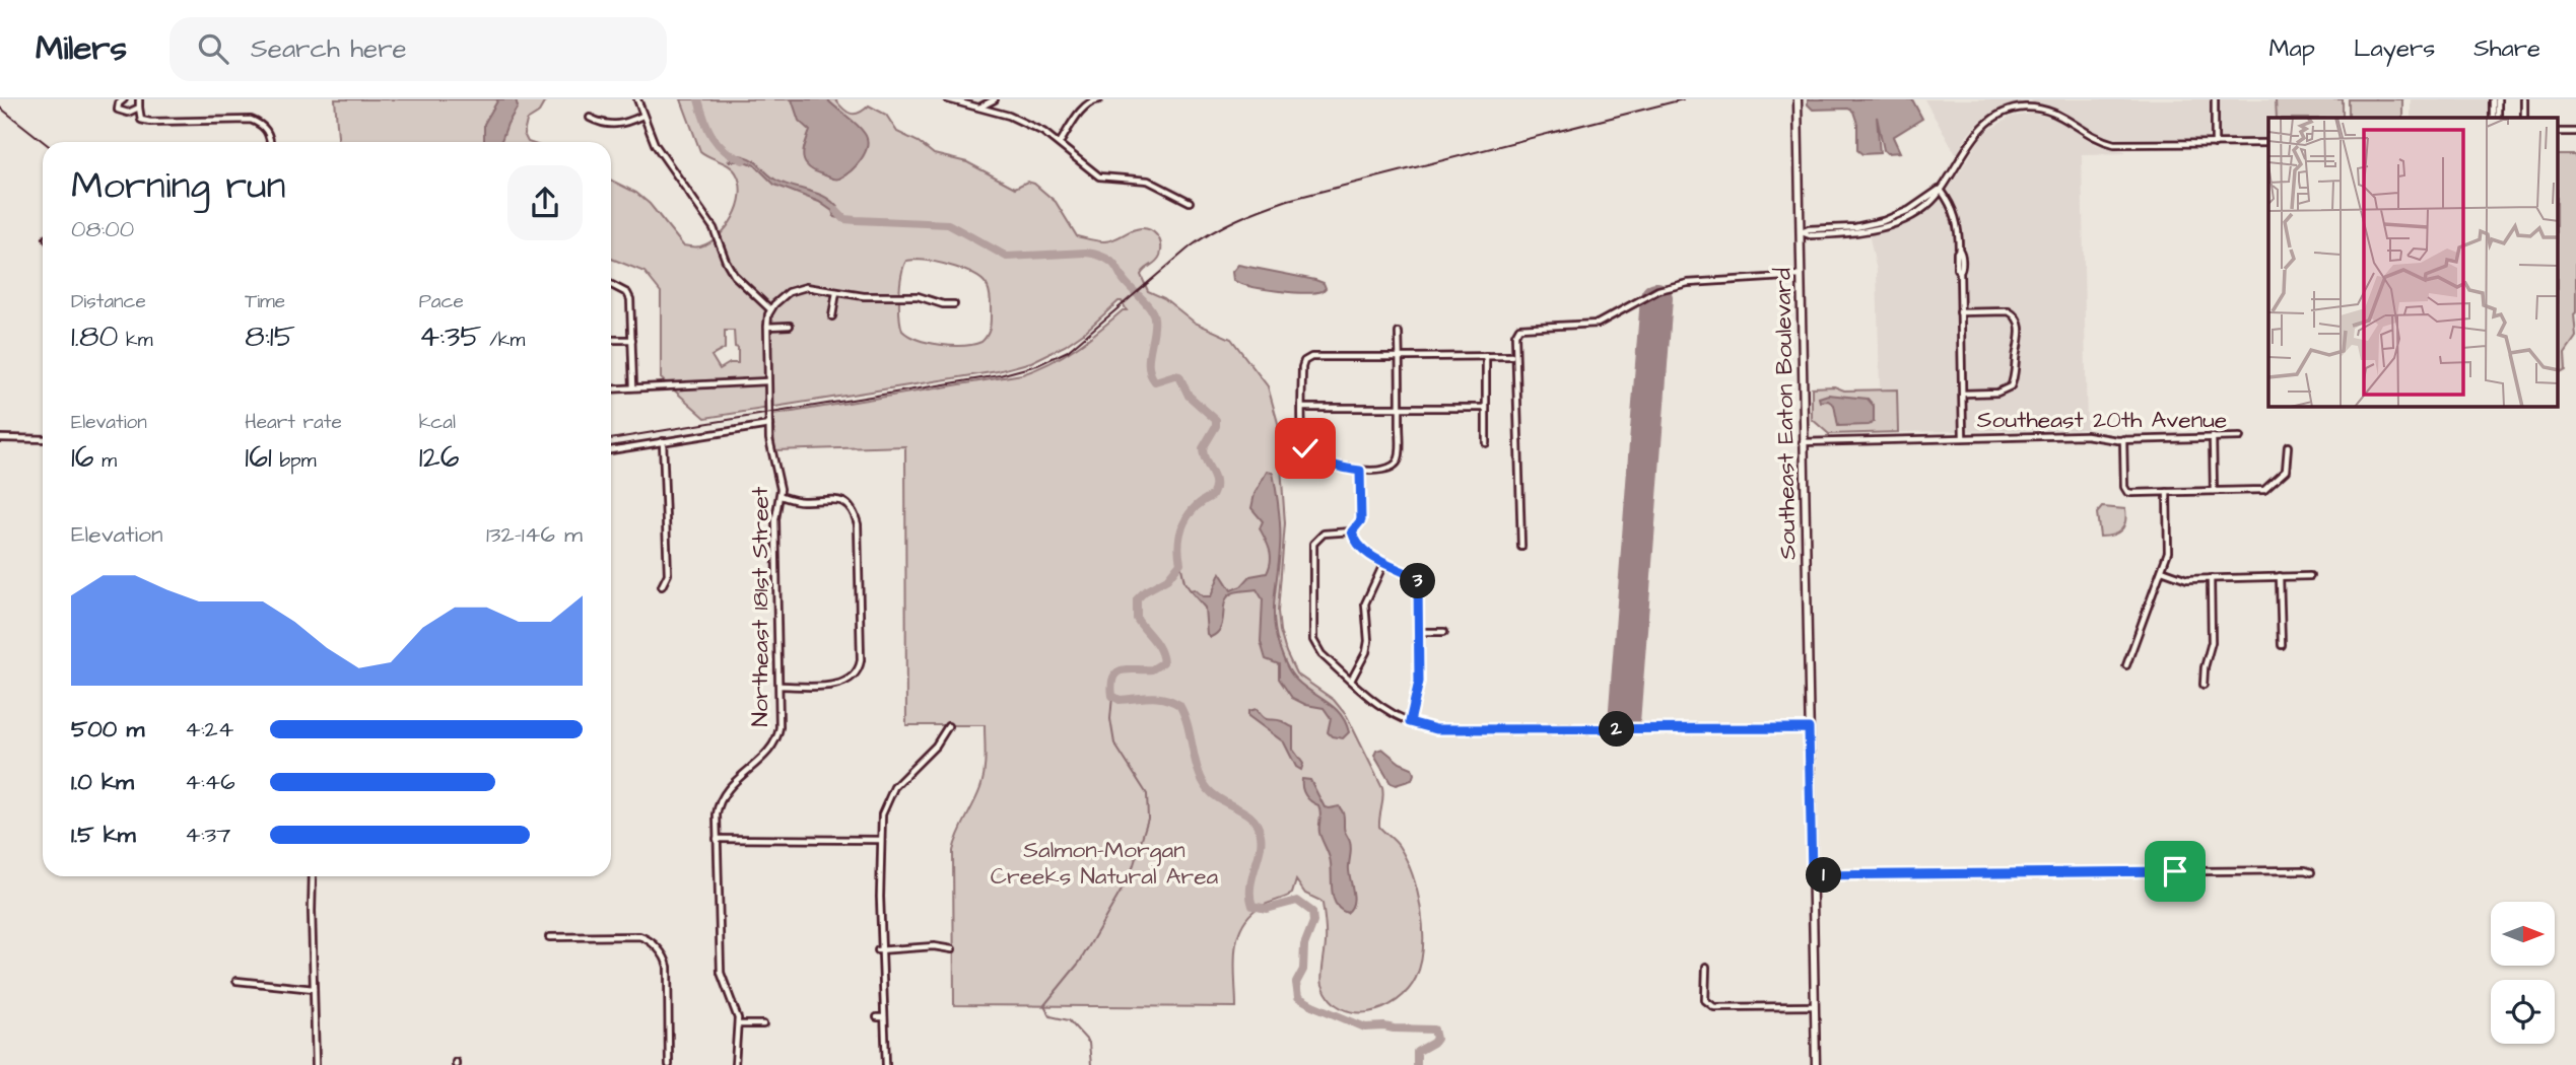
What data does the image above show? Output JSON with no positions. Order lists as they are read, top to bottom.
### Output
{
  "streets": {
    "main road": ["Southeast Eaton Boulevard"],
    "street": ["Southeast 20th Avenue", "Northeast 181st Street"]
  },
  "crossings": [
    ["Southeast Eaton Boulevard", "Southeast 20th Avenue"]
  ],
  "parks": ["Salmon-Morgan Creeks Natural Area"],
  "north": "right",
  "page": {
    "header": "Milers",
    "search": "Search here",
    "nav": ["Map", "Layers", "Share"],
    "heading": ["Morning run", "08:00"],
    "stats": [
      ["Distance", "1.80 km"],
      ["Time", "8:15"],
      ["Pace", "4:35 /km"],
      ["Elevation", "16 m"],
      ["Heart rate", "161 bpm"],
      ["kcal", "126"]
    ],
    "chart": ["Elevation", "132–146 m"],
    "pins": ["3", "2", "1"],
    "list": [
      {
        "name": "500 m",
        "note": "4:24"
      },
      {
        "name": "1.0 km",
        "note": "4:46"
      },
      {
        "name": "1.5 km",
        "note": "4:37"
      }
    ]
  }
}
